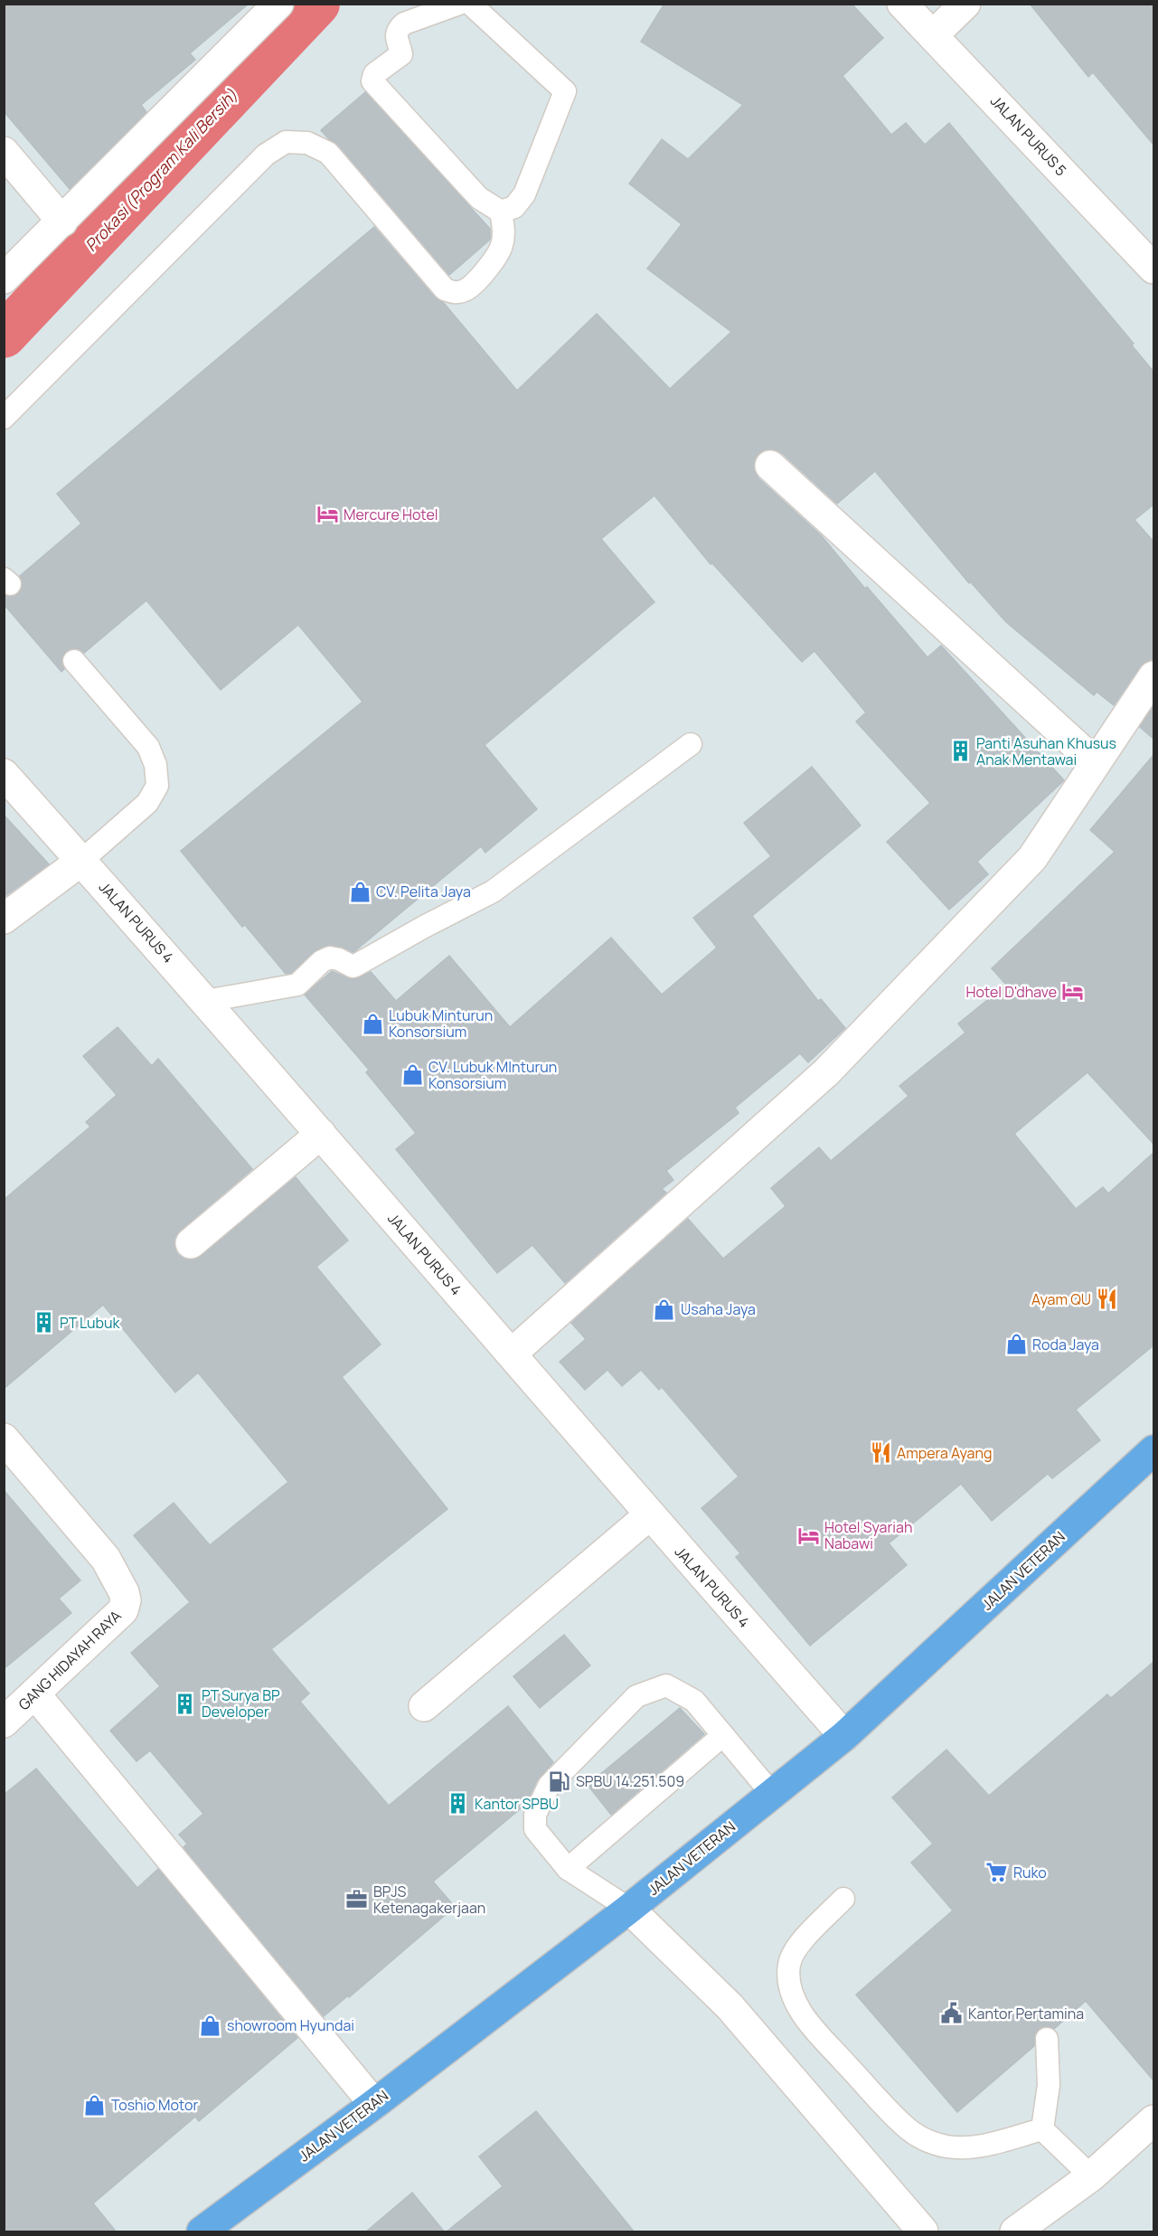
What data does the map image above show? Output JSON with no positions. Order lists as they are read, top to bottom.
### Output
{
  "streets": {
    "main road": ["JALAN VETERAN"],
    "street": ["JALAN PURUS 5", "JALAN PURUS 4", "GANG HIDAYAH RAYA"]
  },
  "crossings": [
    ["JALAN PURUS 4", "JALAN VETERAN"]
  ],
  "water": ["Prokasi (Program Kali Bersih)"],
  "places": {
    "hotel": ["Mercure Hotel", "Hotel D'dhave", "Hotel Syariah Nabawi"],
    "building": [
      "Panti Asuhan Khusus Anak Mentawai",
      "PT Lubuk",
      "PT Surya BP Developer",
      "Kantor SPBU"
    ],
    "shop": [
      "CV. Pelita Jaya",
      "Lubuk Minturun Konsorsium",
      "CV. Lubuk MInturun Konsorsium",
      "Usaha Jaya",
      "Roda Jaya",
      "showroom Hyundai",
      "Toshio Motor"
    ],
    "restaurant": ["Ayam QU", "Ampera Ayang"],
    "fuel station": ["SPBU 14.251.509"],
    "supermarket": ["Ruko"],
    "office": ["BPJS Ketenagakerjaan"],
    "public building": ["Kantor Pertamina"]
  }
}
